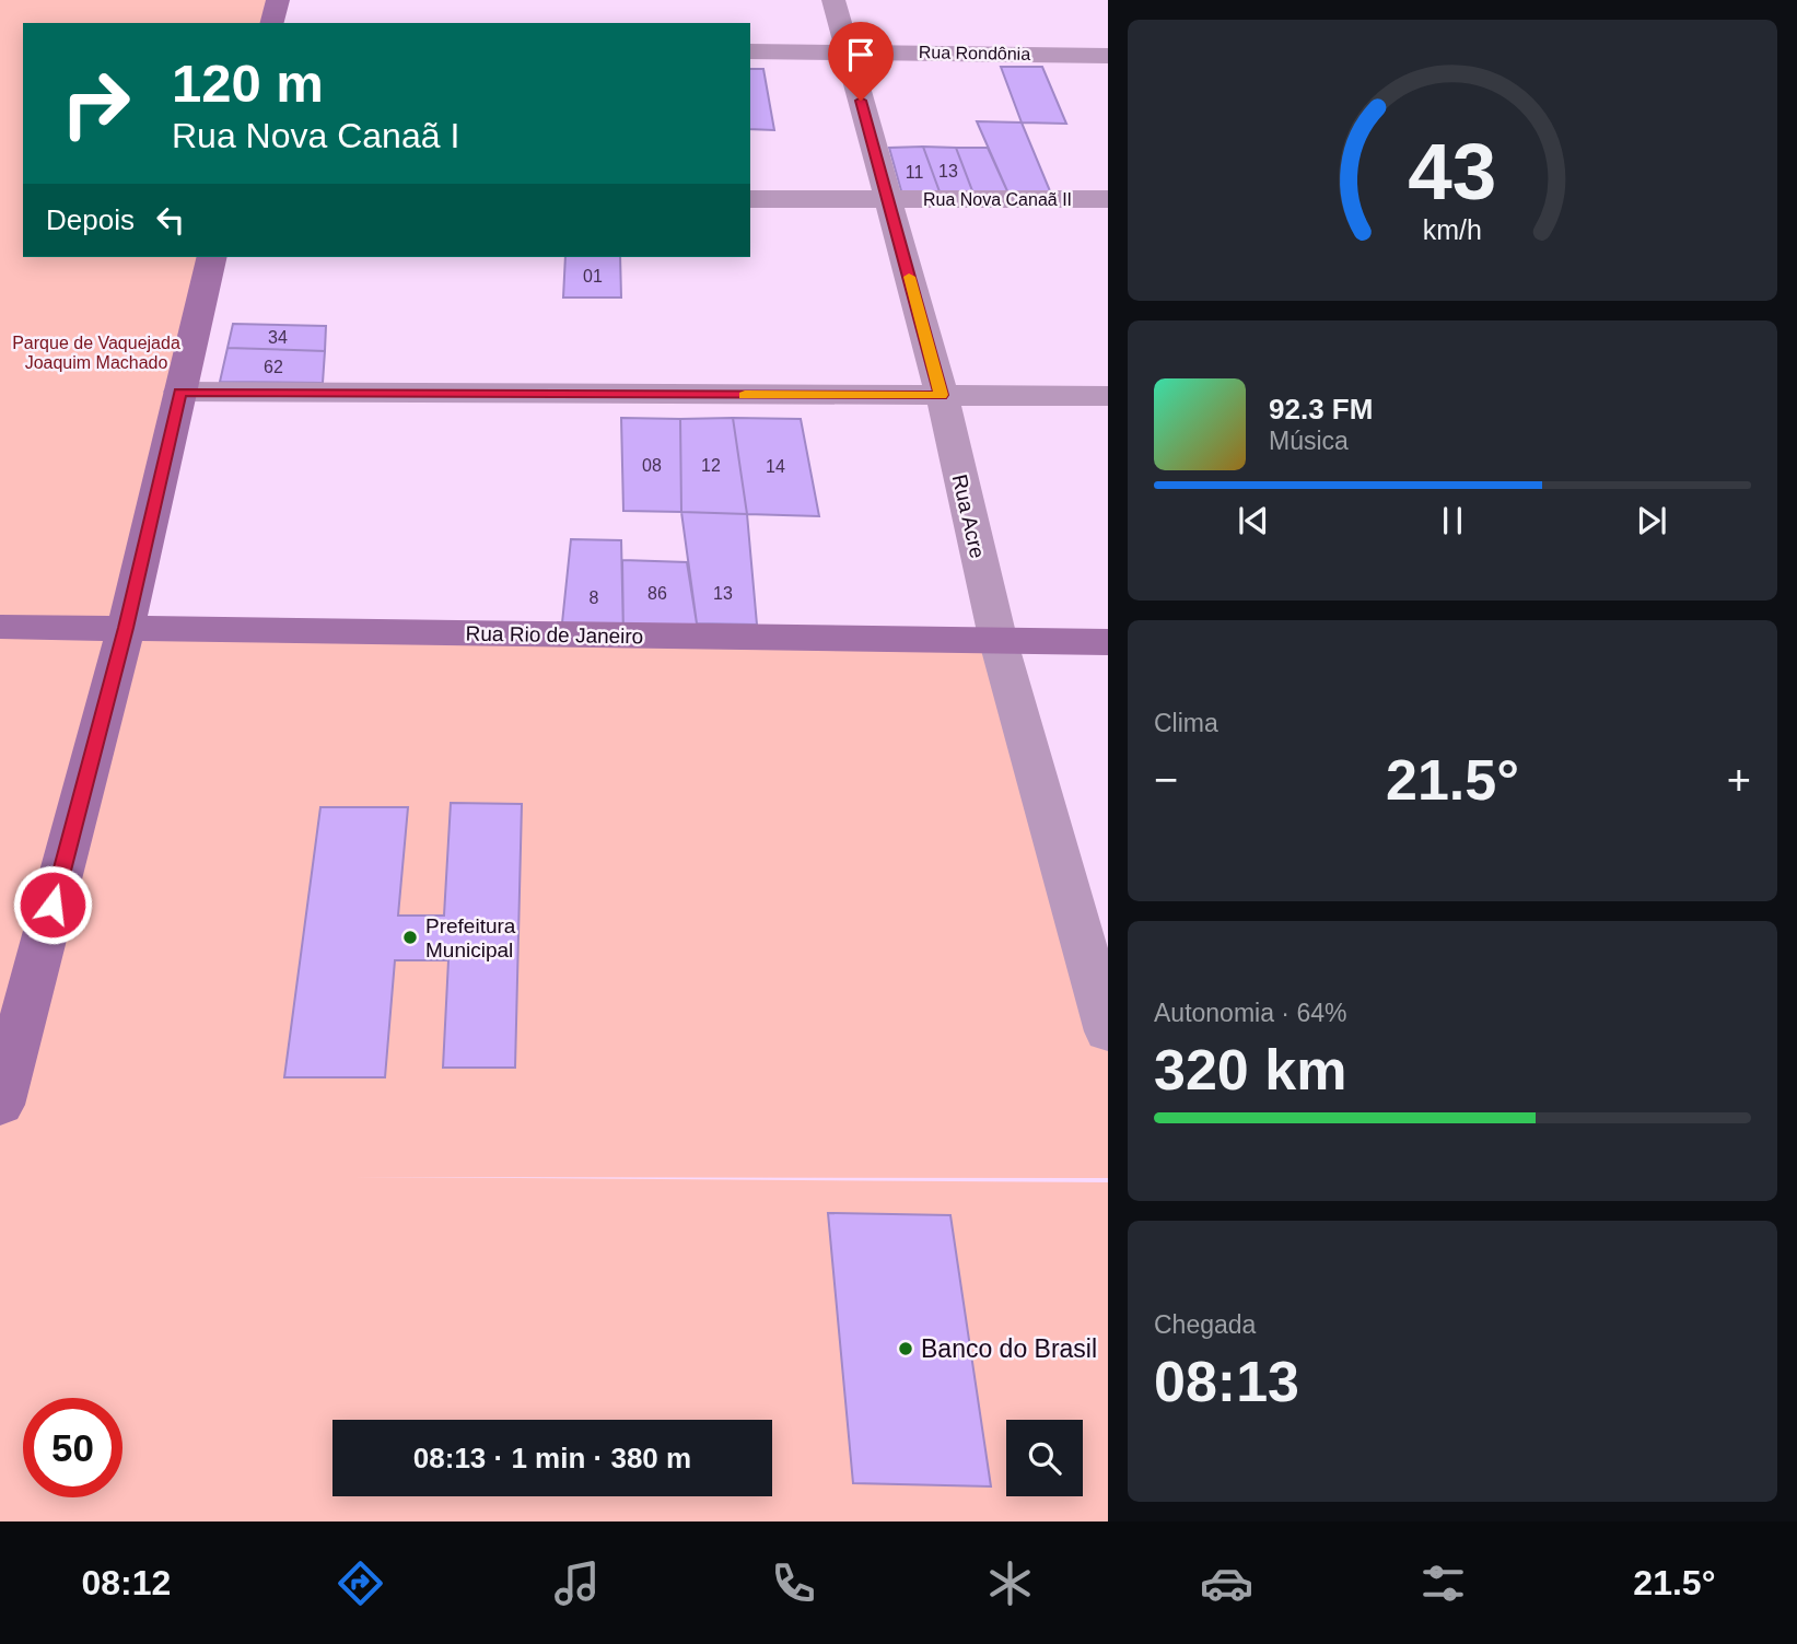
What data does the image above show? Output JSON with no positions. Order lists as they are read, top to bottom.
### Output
{
  "streets": {
    "street": [
      "Rua Rondônia",
      "Rua Nova Canaã II",
      "Rua Acre",
      "Rua Rio de Janeiro"
    ]
  },
  "crossings": [
    ["Rua Rondônia", "Rua Acre"],
    ["Rua Nova Canaã II", "Rua Acre"],
    ["Rua Acre", "Rua Rio de Janeiro"]
  ],
  "parks": ["Parque de Vaquejada Joaquim Machado"],
  "places": ["Prefeitura Municipal", "Banco do Brasil"],
  "house_numbers": [
    "13",
    "11",
    "01",
    "34",
    "62",
    "08",
    "12",
    "14",
    "86",
    "13",
    "8"
  ],
  "page": {
    "turn": ["120 m", "Rua Nova Canaã I"],
    "then": "Depois",
    "song": ["92.3 FM", "Música"],
    "tile": [
      "Clima",
      ["Autonomia · 64%", "320 km"],
      ["Chegada", "08:13"]
    ],
    "heat": ["−", "21.5°", "+"],
    "limit": "50",
    "trip": "08:13 · 1 min · 380 m",
    "tabs": ["08:12", "21.5°"],
    "gauge": ["43", "km/h"]
  }
}
